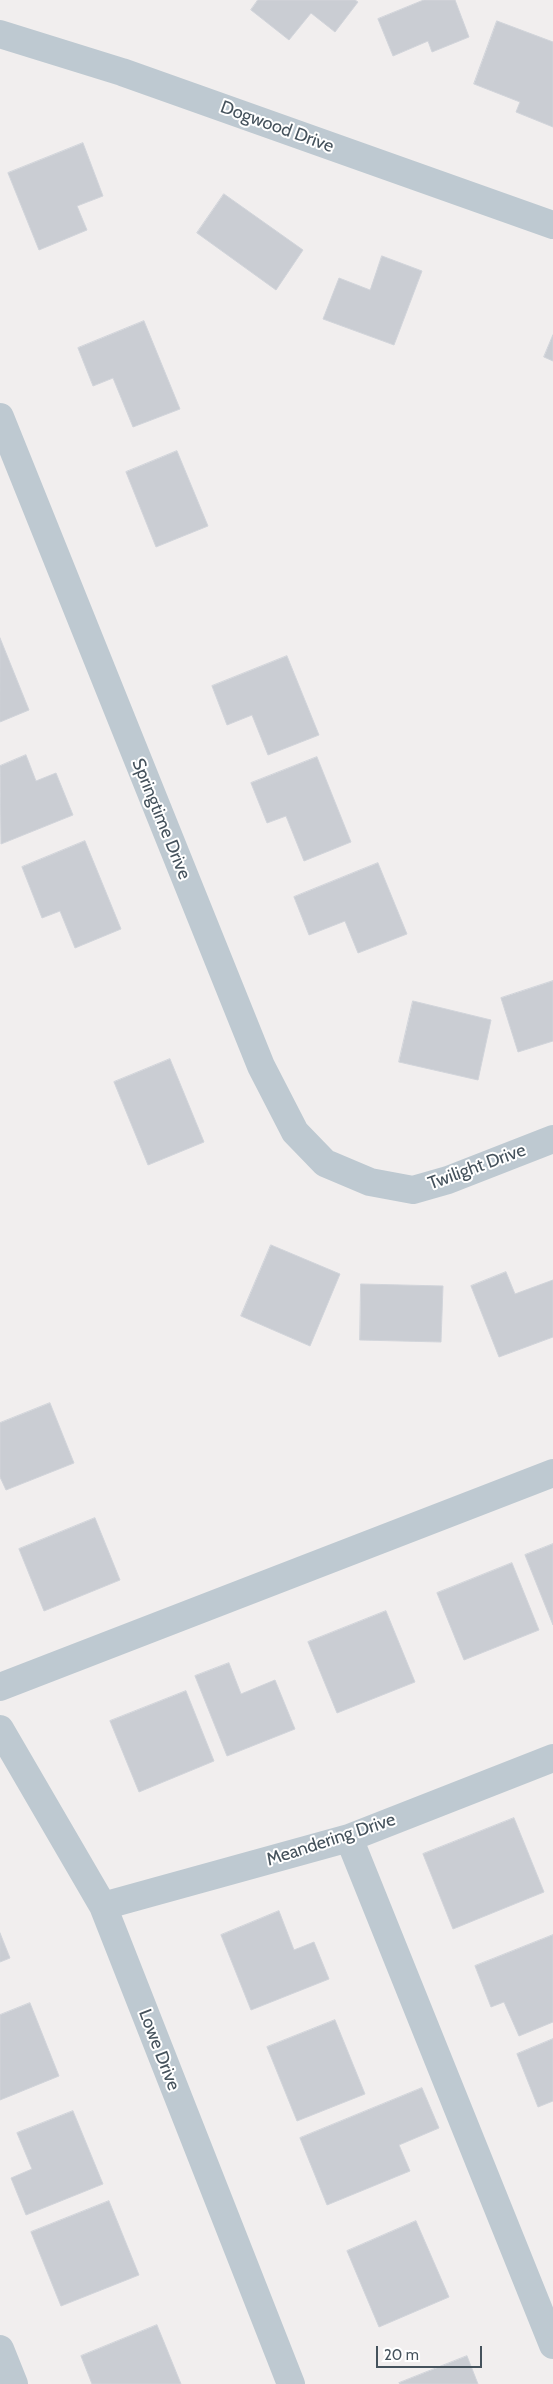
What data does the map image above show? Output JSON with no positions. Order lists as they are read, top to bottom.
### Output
{
  "streets": {
    "street": [
      "Dogwood Drive",
      "Springtime Drive",
      "Twilight Drive",
      "Meandering Drive",
      "Lowe Drive"
    ]
  },
  "crossings": [
    ["Springtime Drive", "Twilight Drive"],
    ["Meandering Drive", "Lowe Drive"]
  ],
  "scale_bar": "20 m"
}
